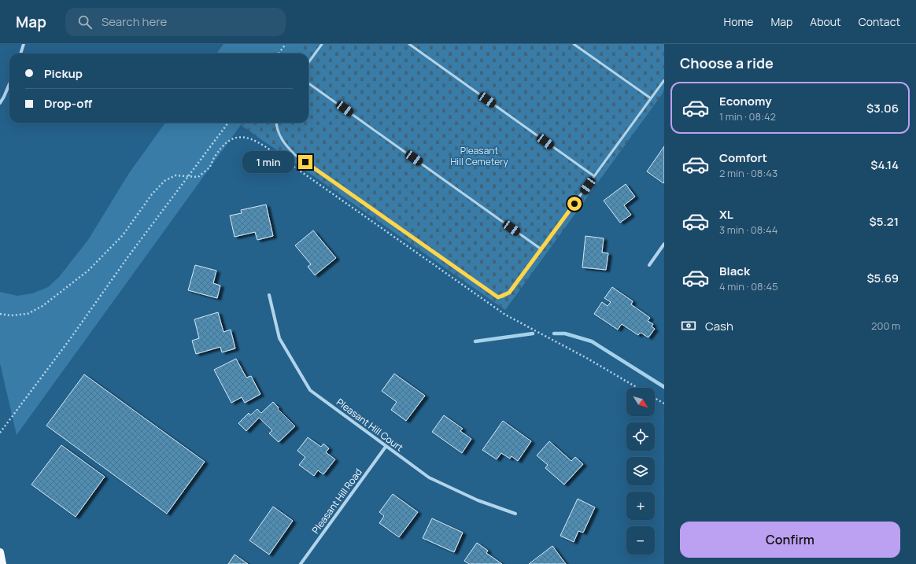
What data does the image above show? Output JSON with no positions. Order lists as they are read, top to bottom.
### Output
{
  "streets": {
    "street": ["Pleasant Hill Court", "Pleasant Hill Road"]
  },
  "crossings": [
    ["Pleasant Hill Court", "Pleasant Hill Road"]
  ],
  "parks": ["Pleasant Hill Cemetery"],
  "north": "bottom right",
  "page": {
    "header": "Map",
    "search": "Search here",
    "nav": [
      "Home",
      "Map",
      "About",
      "Contact"
    ],
    "heading": "Choose a ride",
    "banner": ["Pickup", "Drop-off"],
    "list": [
      {
        "name": "Economy",
        "note": "1 min · 08:42",
        "value": "$3.06"
      },
      {
        "name": "Comfort",
        "note": "2 min · 08:43",
        "value": "$4.14"
      },
      {
        "name": "XL",
        "note": "3 min · 08:44",
        "value": "$5.21"
      },
      {
        "name": "Black",
        "note": "4 min · 08:45",
        "value": "$5.69"
      }
    ],
    "bubble": "1 min",
    "pay": ["Cash", "200 m"],
    "map_buttons": ["+", "−"],
    "buttons": "Confirm"
  }
}
